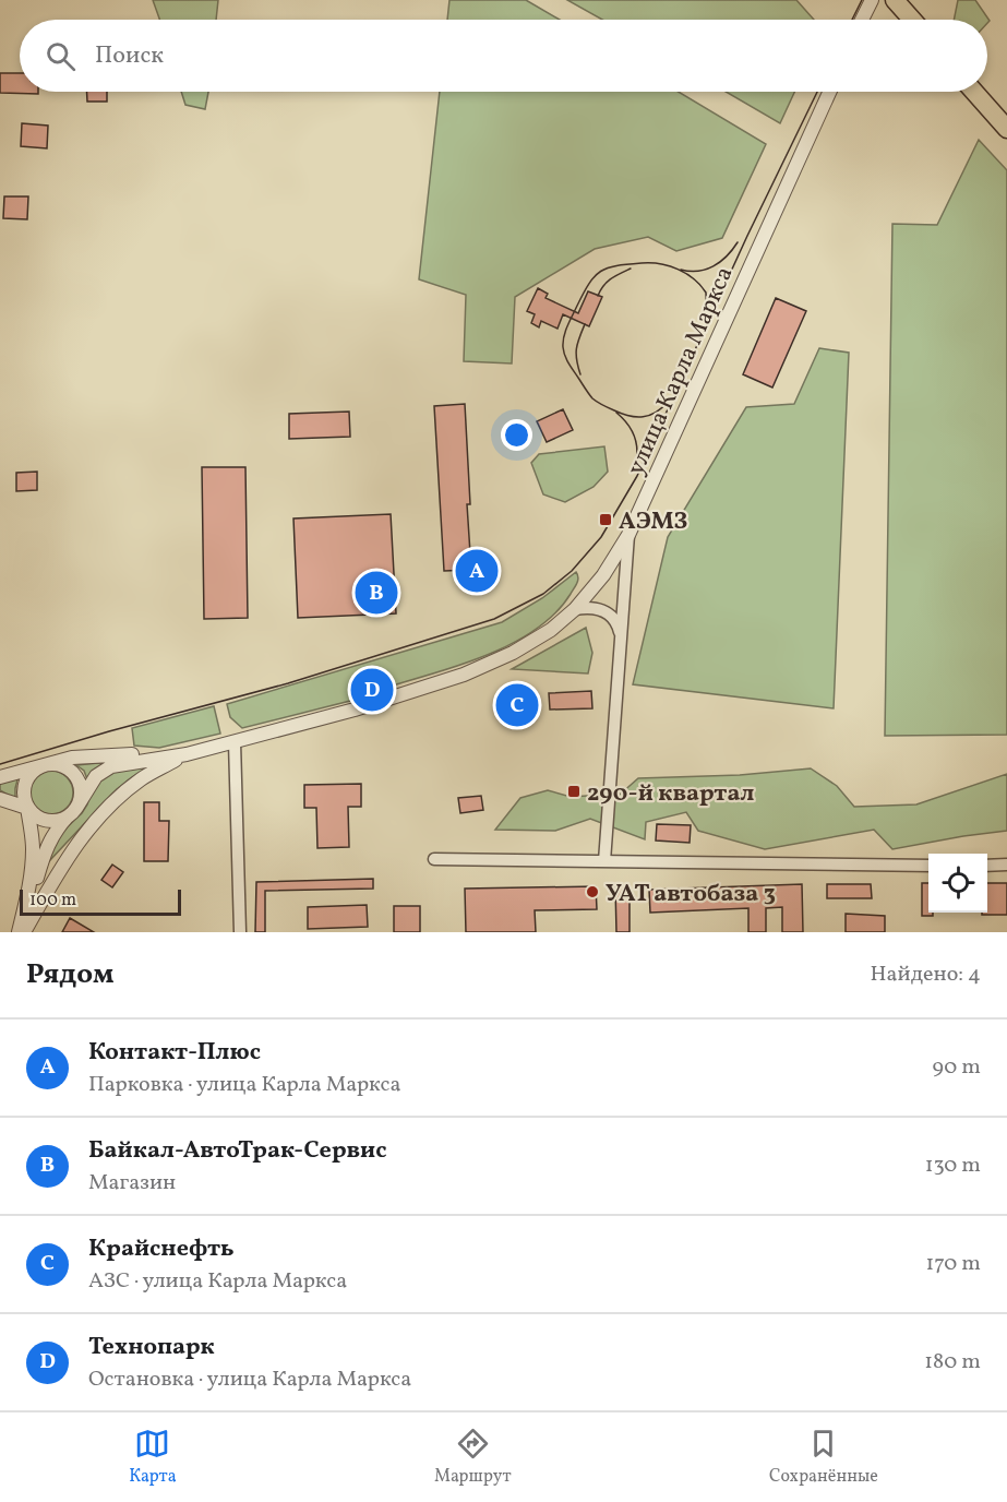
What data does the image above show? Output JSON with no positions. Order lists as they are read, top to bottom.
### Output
{
  "streets": {
    "street": ["улица Карла Маркса"]
  },
  "places": {
    "transit": ["АЭМЗ", "290-й квартал"],
    "other": ["УАТ автобаза 3"]
  },
  "scale_bar": "100 m",
  "page": {
    "search": "Поиск",
    "pins": [
      "A",
      "B",
      "D",
      "C"
    ],
    "scale": "100 m",
    "heading": ["Рядом", "Найдено: 4"],
    "list": [
      {
        "mark": "A",
        "name": "Контакт-Плюс",
        "note": "Парковка · улица Карла Маркса",
        "value": "90 m"
      },
      {
        "mark": "B",
        "name": "Байкал-АвтоТрак-Сервис",
        "note": "Магазин",
        "value": "130 m"
      },
      {
        "mark": "C",
        "name": "Крайснефть",
        "note": "АЗС · улица Карла Маркса",
        "value": "170 m"
      },
      {
        "mark": "D",
        "name": "Технопарк",
        "note": "Остановка · улица Карла Маркса",
        "value": "180 m"
      }
    ],
    "nav": ["Карта", "Маршрут", "Сохранённые"]
  }
}
